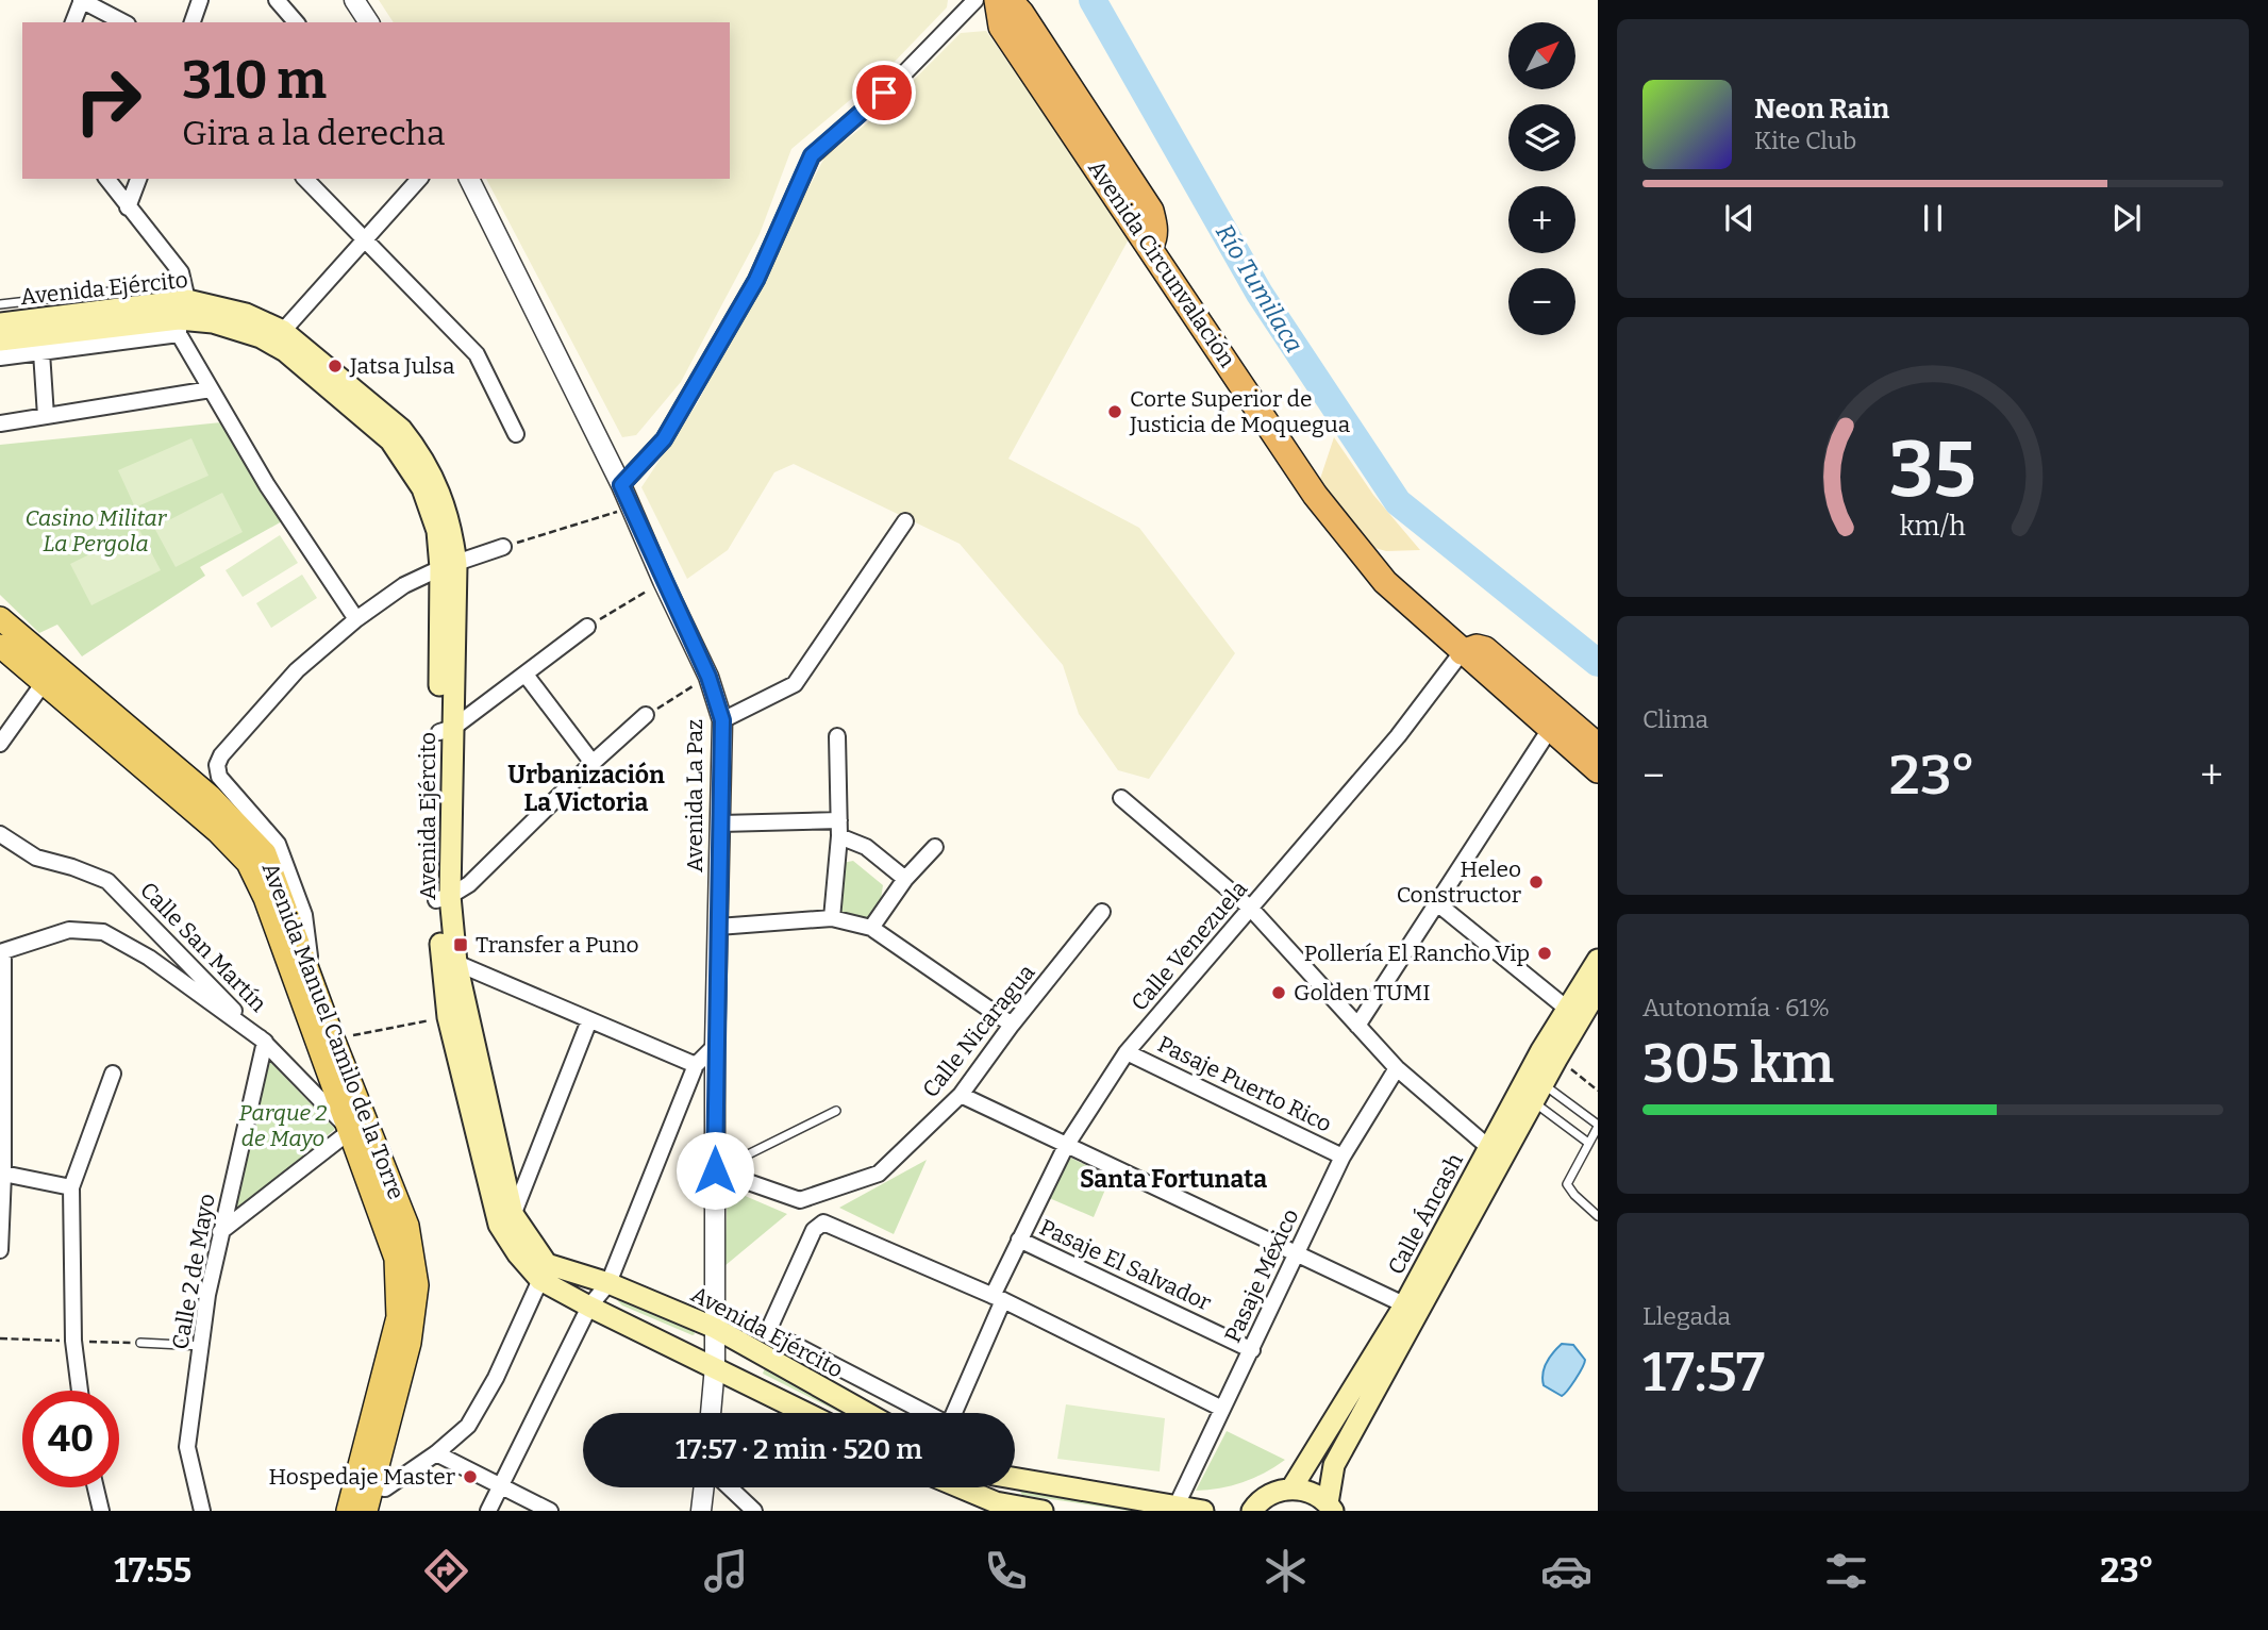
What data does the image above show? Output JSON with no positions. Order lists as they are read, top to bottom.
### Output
{
  "streets": {
    "highway": ["Avenida Circunvalación"],
    "main road": ["Avenida Ejército", "Avenida Manuel Camilo de la Torre", "Calle Áncash"],
    "street": [
      "Avenida La Paz",
      "Calle Venezuela",
      "Calle San Martín",
      "Calle Nicaragua",
      "Pasaje Puerto Rico",
      "Pasaje El Salvador",
      "Calle 2 de Mayo",
      "Pasaje México"
    ]
  },
  "crossings": [
    ["Avenida Circunvalación", "Calle Venezuela"],
    ["Avenida Ejército", "Avenida La Paz"],
    ["Avenida La Paz", "Calle Nicaragua"],
    ["Calle Venezuela", "Pasaje Puerto Rico"],
    ["Calle Venezuela", "Pasaje El Salvador"],
    ["Calle San Martín", "Avenida Manuel Camilo de la Torre"],
    ["Calle San Martín", "Calle 2 de Mayo"],
    ["Pasaje Puerto Rico", "Pasaje México"],
    ["Pasaje El Salvador", "Pasaje México"]
  ],
  "districts": ["Urbanización La Victoria", "Santa Fortunata"],
  "water": ["Río Tumilaca"],
  "parks": ["Casino Militar La Pergola", "Parque 2 de Mayo"],
  "places": {
    "other": [
      "Jatsa Julsa",
      "Corte Superior de Justicia de Moquegua",
      "Heleo Constructor",
      "Pollería El Rancho Vip",
      "Golden TUMI",
      "Hospedaje Master"
    ],
    "transit": ["Transfer a Puno"]
  },
  "north": "top right",
  "page": {
    "map_buttons": ["+", "−"],
    "turn": ["310 m", "Gira a la derecha"],
    "song": ["Neon Rain", "Kite Club"],
    "tile": [
      "Clima",
      ["Autonomía · 61%", "305 km"],
      ["Llegada", "17:57"]
    ],
    "heat": ["−", "23°", "+"],
    "limit": "40",
    "trip": "17:57 · 2 min · 520 m",
    "tabs": ["17:55", "23°"],
    "gauge": ["35", "km/h"]
  }
}
